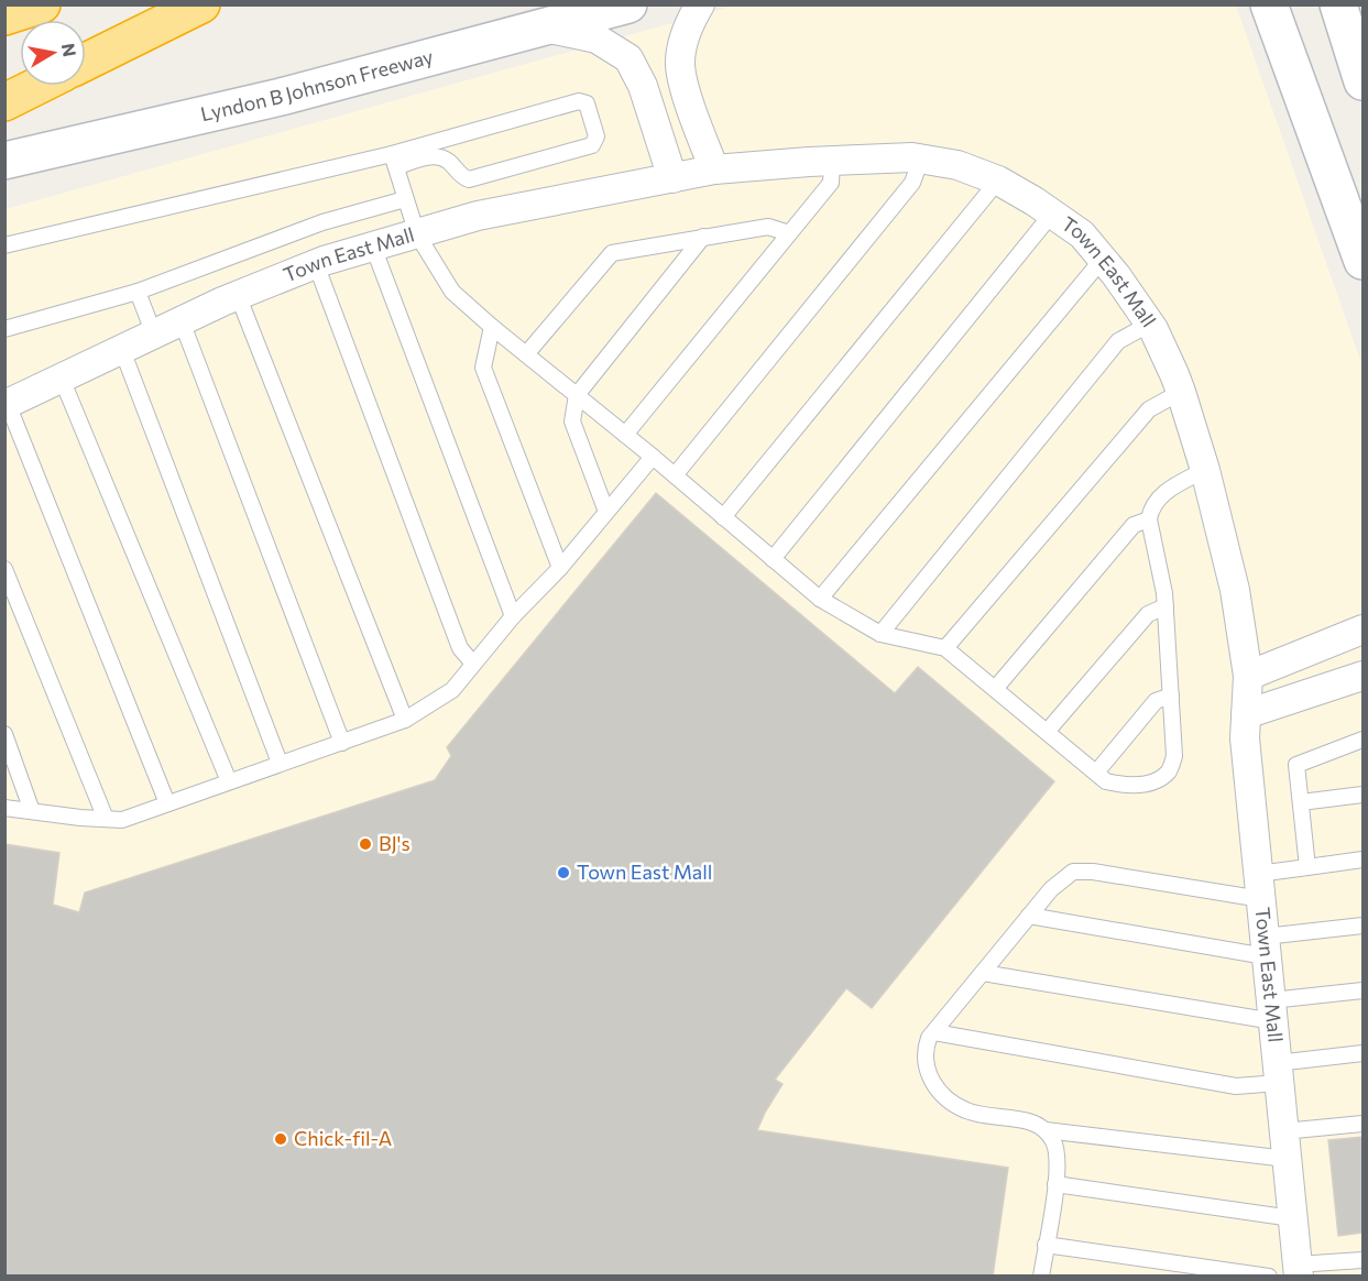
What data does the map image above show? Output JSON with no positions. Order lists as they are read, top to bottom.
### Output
{
  "streets": {
    "main road": ["Lyndon B Johnson Freeway"],
    "street": ["Town East Mall"]
  },
  "places": ["BJ's", "Town East Mall", "Chick-fil-A"],
  "north": "right"
}
